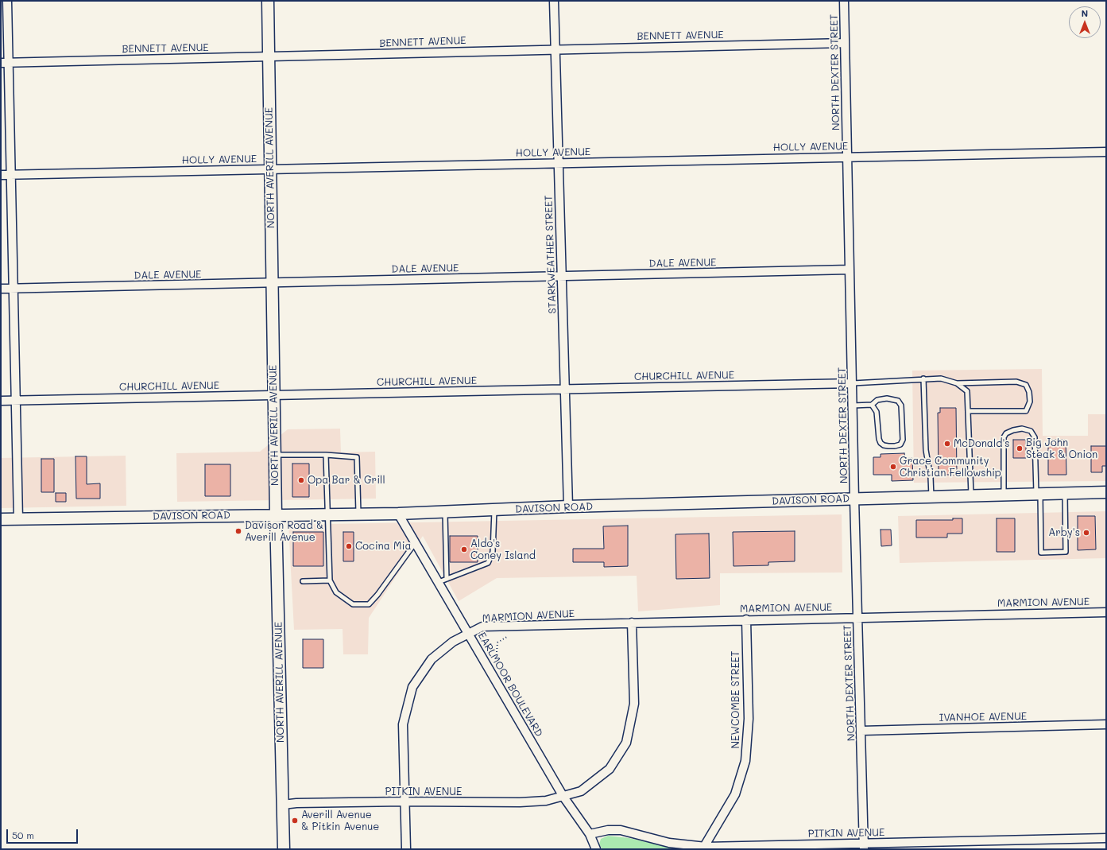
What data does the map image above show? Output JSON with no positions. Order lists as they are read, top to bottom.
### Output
{
  "streets": {
    "main road": ["NORTH AVERILL AVENUE", "DAVISON ROAD"],
    "street": [
      "BENNETT AVENUE",
      "NORTH DEXTER STREET",
      "HOLLY AVENUE",
      "STARKWEATHER STREET",
      "DALE AVENUE",
      "CHURCHILL AVENUE",
      "MARMION AVENUE",
      "EARLMOOR BOULEVARD",
      "NEWCOMBE STREET",
      "IVANHOE AVENUE",
      "PITKIN AVENUE"
    ]
  },
  "crossings": [
    ["BENNETT AVENUE", "NORTH DEXTER STREET"],
    ["BENNETT AVENUE", "NORTH AVERILL AVENUE"],
    ["BENNETT AVENUE", "STARKWEATHER STREET"],
    ["NORTH DEXTER STREET", "HOLLY AVENUE"],
    ["NORTH DEXTER STREET", "DALE AVENUE"],
    ["NORTH DEXTER STREET", "CHURCHILL AVENUE"],
    ["NORTH DEXTER STREET", "DAVISON ROAD"],
    ["NORTH DEXTER STREET", "MARMION AVENUE"],
    ["NORTH DEXTER STREET", "IVANHOE AVENUE"],
    ["NORTH DEXTER STREET", "PITKIN AVENUE"],
    ["HOLLY AVENUE", "NORTH AVERILL AVENUE"],
    ["HOLLY AVENUE", "STARKWEATHER STREET"],
    ["NORTH AVERILL AVENUE", "DALE AVENUE"],
    ["NORTH AVERILL AVENUE", "CHURCHILL AVENUE"],
    ["NORTH AVERILL AVENUE", "DAVISON ROAD"],
    ["NORTH AVERILL AVENUE", "PITKIN AVENUE"],
    ["STARKWEATHER STREET", "DALE AVENUE"],
    ["STARKWEATHER STREET", "CHURCHILL AVENUE"],
    ["STARKWEATHER STREET", "DAVISON ROAD"],
    ["DAVISON ROAD", "EARLMOOR BOULEVARD"],
    ["MARMION AVENUE", "EARLMOOR BOULEVARD"],
    ["MARMION AVENUE", "NEWCOMBE STREET"],
    ["MARMION AVENUE", "PITKIN AVENUE"],
    ["EARLMOOR BOULEVARD", "PITKIN AVENUE"],
    ["NEWCOMBE STREET", "PITKIN AVENUE"]
  ],
  "places": [
    "McDonald's",
    "Big John Steak & Onion",
    "Grace Community Christian Fellowship",
    "Opa Bar & Grill",
    "Davison Road & Averill Avenue",
    "Arby's",
    "Cocina Mia",
    "Aldo's Coney Island",
    "Averill Avenue & Pitkin Avenue"
  ],
  "scale_bar": "50 m",
  "north": "top"
}
